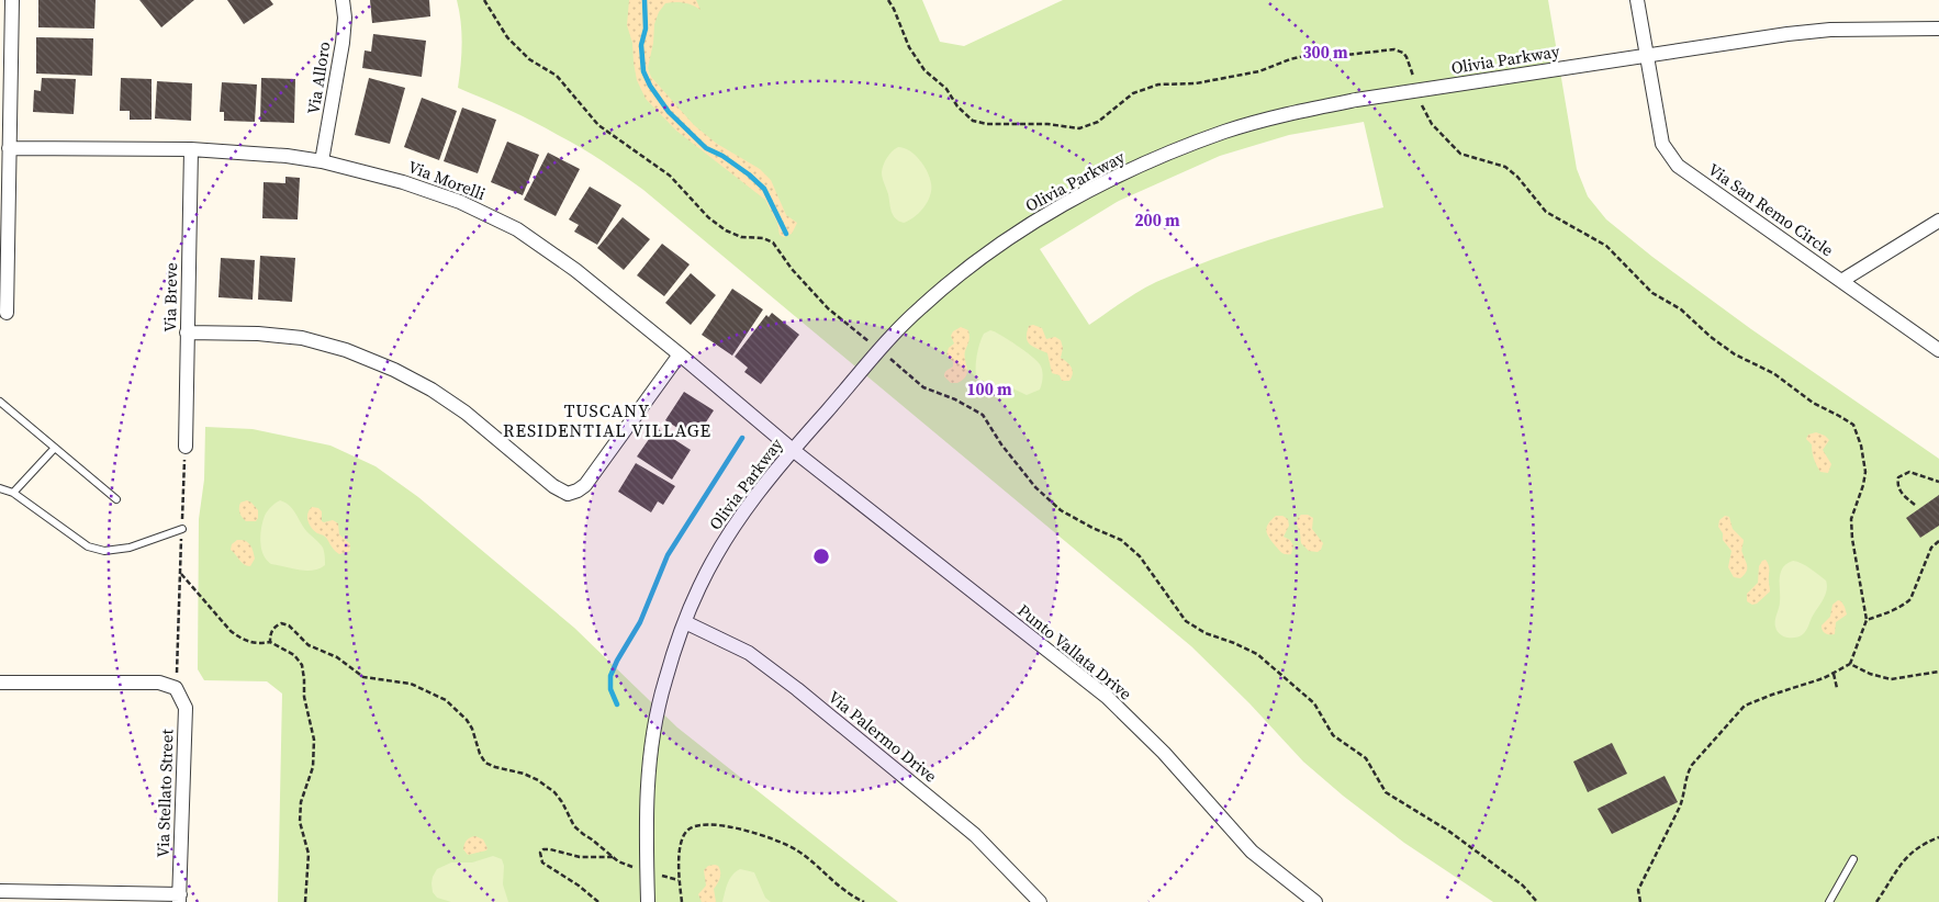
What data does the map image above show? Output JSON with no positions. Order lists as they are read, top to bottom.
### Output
{
  "streets": {
    "street": [
      "Olivia Parkway",
      "Via Alloro",
      "Via Morelli",
      "Via San Remo Circle",
      "Via Breve",
      "Punto Vallata Drive",
      "Via Palermo Drive",
      "Via Stellato Street"
    ]
  },
  "crossings": [
    ["Olivia Parkway", "Via Morelli"],
    ["Olivia Parkway", "Via San Remo Circle"],
    ["Olivia Parkway", "Punto Vallata Drive"],
    ["Olivia Parkway", "Via Palermo Drive"],
    ["Via Alloro", "Via Morelli"],
    ["Via Morelli", "Via Breve"],
    ["Via Morelli", "Punto Vallata Drive"]
  ],
  "districts": ["TUSCANY RESIDENTIAL VILLAGE"],
  "rings": ["300 m", "200 m", "100 m"]
}
